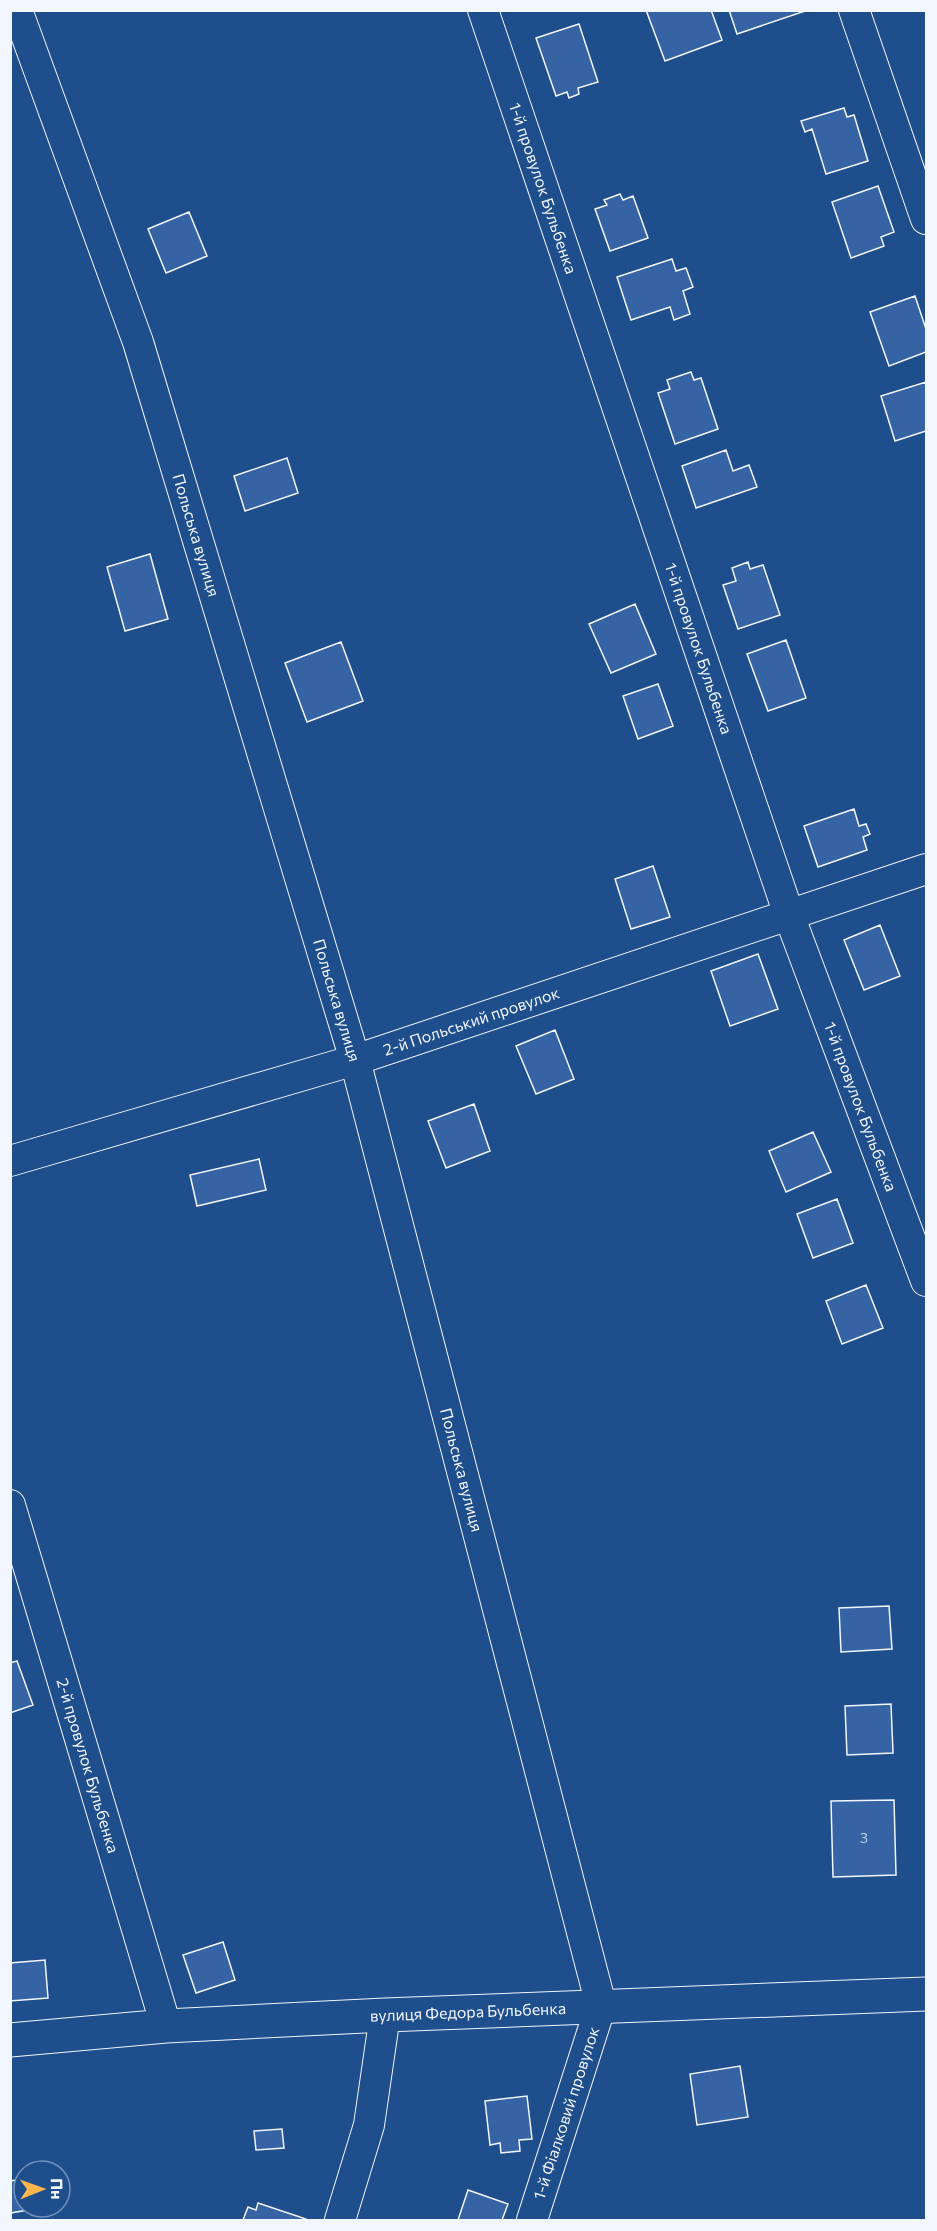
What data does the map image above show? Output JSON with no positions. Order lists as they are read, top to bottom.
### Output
{
  "streets": {
    "street": [
      "1-й провулок Бульбенка",
      "Польська вулиця",
      "2-й Польський провулок",
      "2-й провулок Бульбенка",
      "вулиця Федора Бульбенка",
      "1-й Фіалковий провулок"
    ]
  },
  "crossings": [
    ["1-й провулок Бульбенка", "2-й Польський провулок"],
    ["Польська вулиця", "2-й Польський провулок"],
    ["Польська вулиця", "вулиця Федора Бульбенка"],
    ["Польська вулиця", "1-й Фіалковий провулок"],
    ["2-й провулок Бульбенка", "вулиця Федора Бульбенка"],
    ["вулиця Федора Бульбенка", "1-й Фіалковий провулок"]
  ],
  "house_numbers": ["3"],
  "north": "right"
}
